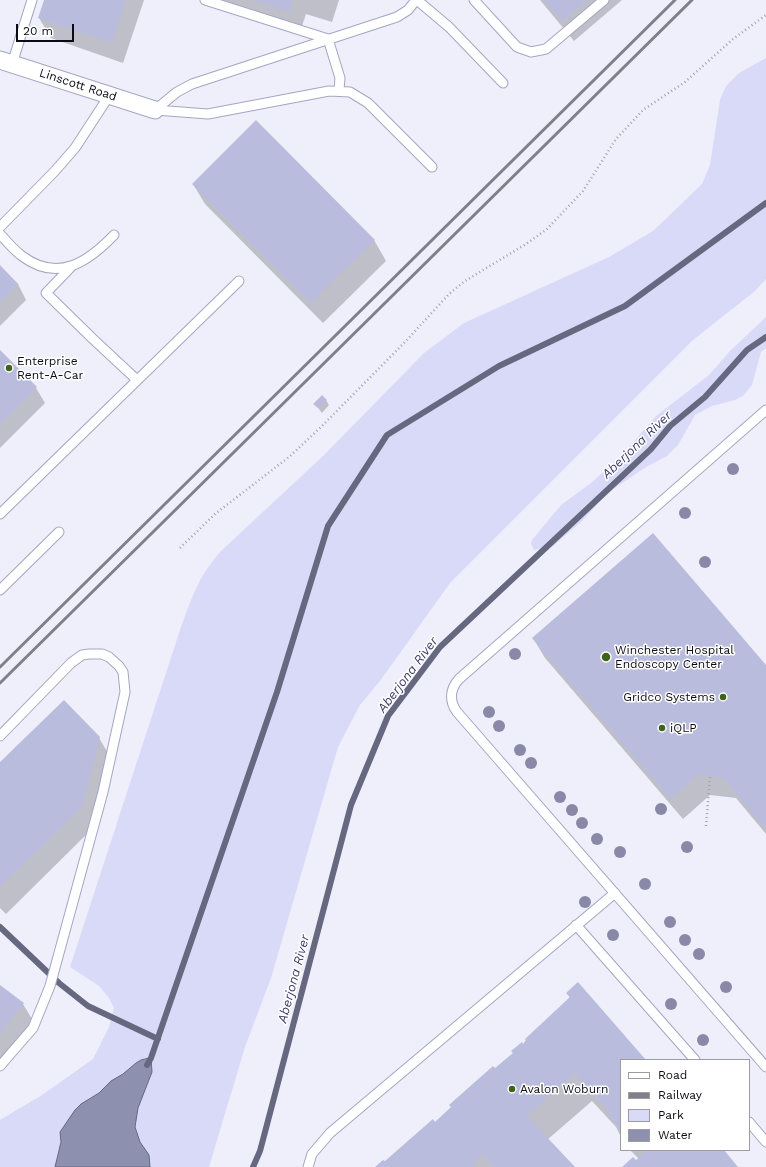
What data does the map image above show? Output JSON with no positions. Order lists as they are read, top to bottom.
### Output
{
  "streets": {
    "street": ["Linscott Road"]
  },
  "water": ["Aberjona River"],
  "places": [
    "Enterprise Rent-A-Car",
    "Winchester Hospital Endoscopy Center",
    "Gridco Systems",
    "iQLP",
    "Avalon Woburn"
  ],
  "legend": [
    "Road",
    "Railway",
    "Park",
    "Water"
  ],
  "scale_bar": "20 m"
}
